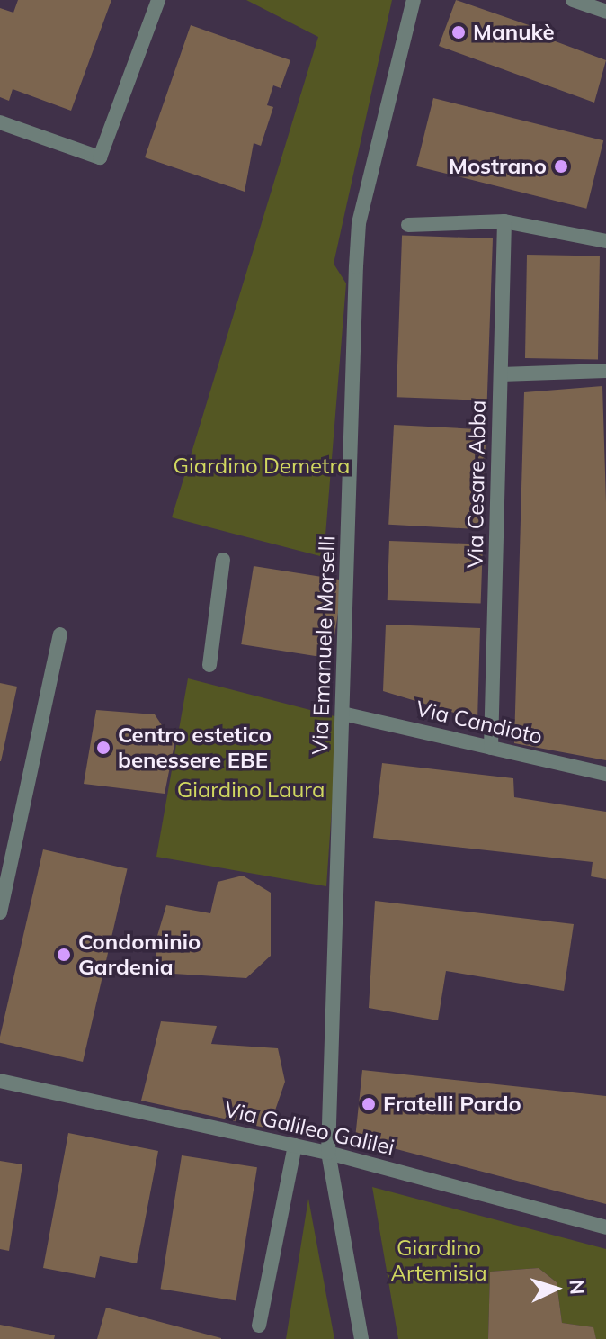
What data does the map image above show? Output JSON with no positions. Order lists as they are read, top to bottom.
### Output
{
  "streets": {
    "street": [
      "Via Cesare Abba",
      "Via Emanuele Morselli",
      "Via Candioto",
      "Via Galileo Galilei"
    ]
  },
  "crossings": [
    ["Via Cesare Abba", "Via Candioto"],
    ["Via Emanuele Morselli", "Via Candioto"],
    ["Via Emanuele Morselli", "Via Galileo Galilei"]
  ],
  "parks": ["Giardino Demetra", "Giardino Laura", "Giardino Artemisia"],
  "places": [
    "Manukè",
    "Mostrano",
    "Centro estetico benessere EBE",
    "Condominio Gardenia",
    "Fratelli Pardo"
  ],
  "north": "right"
}
